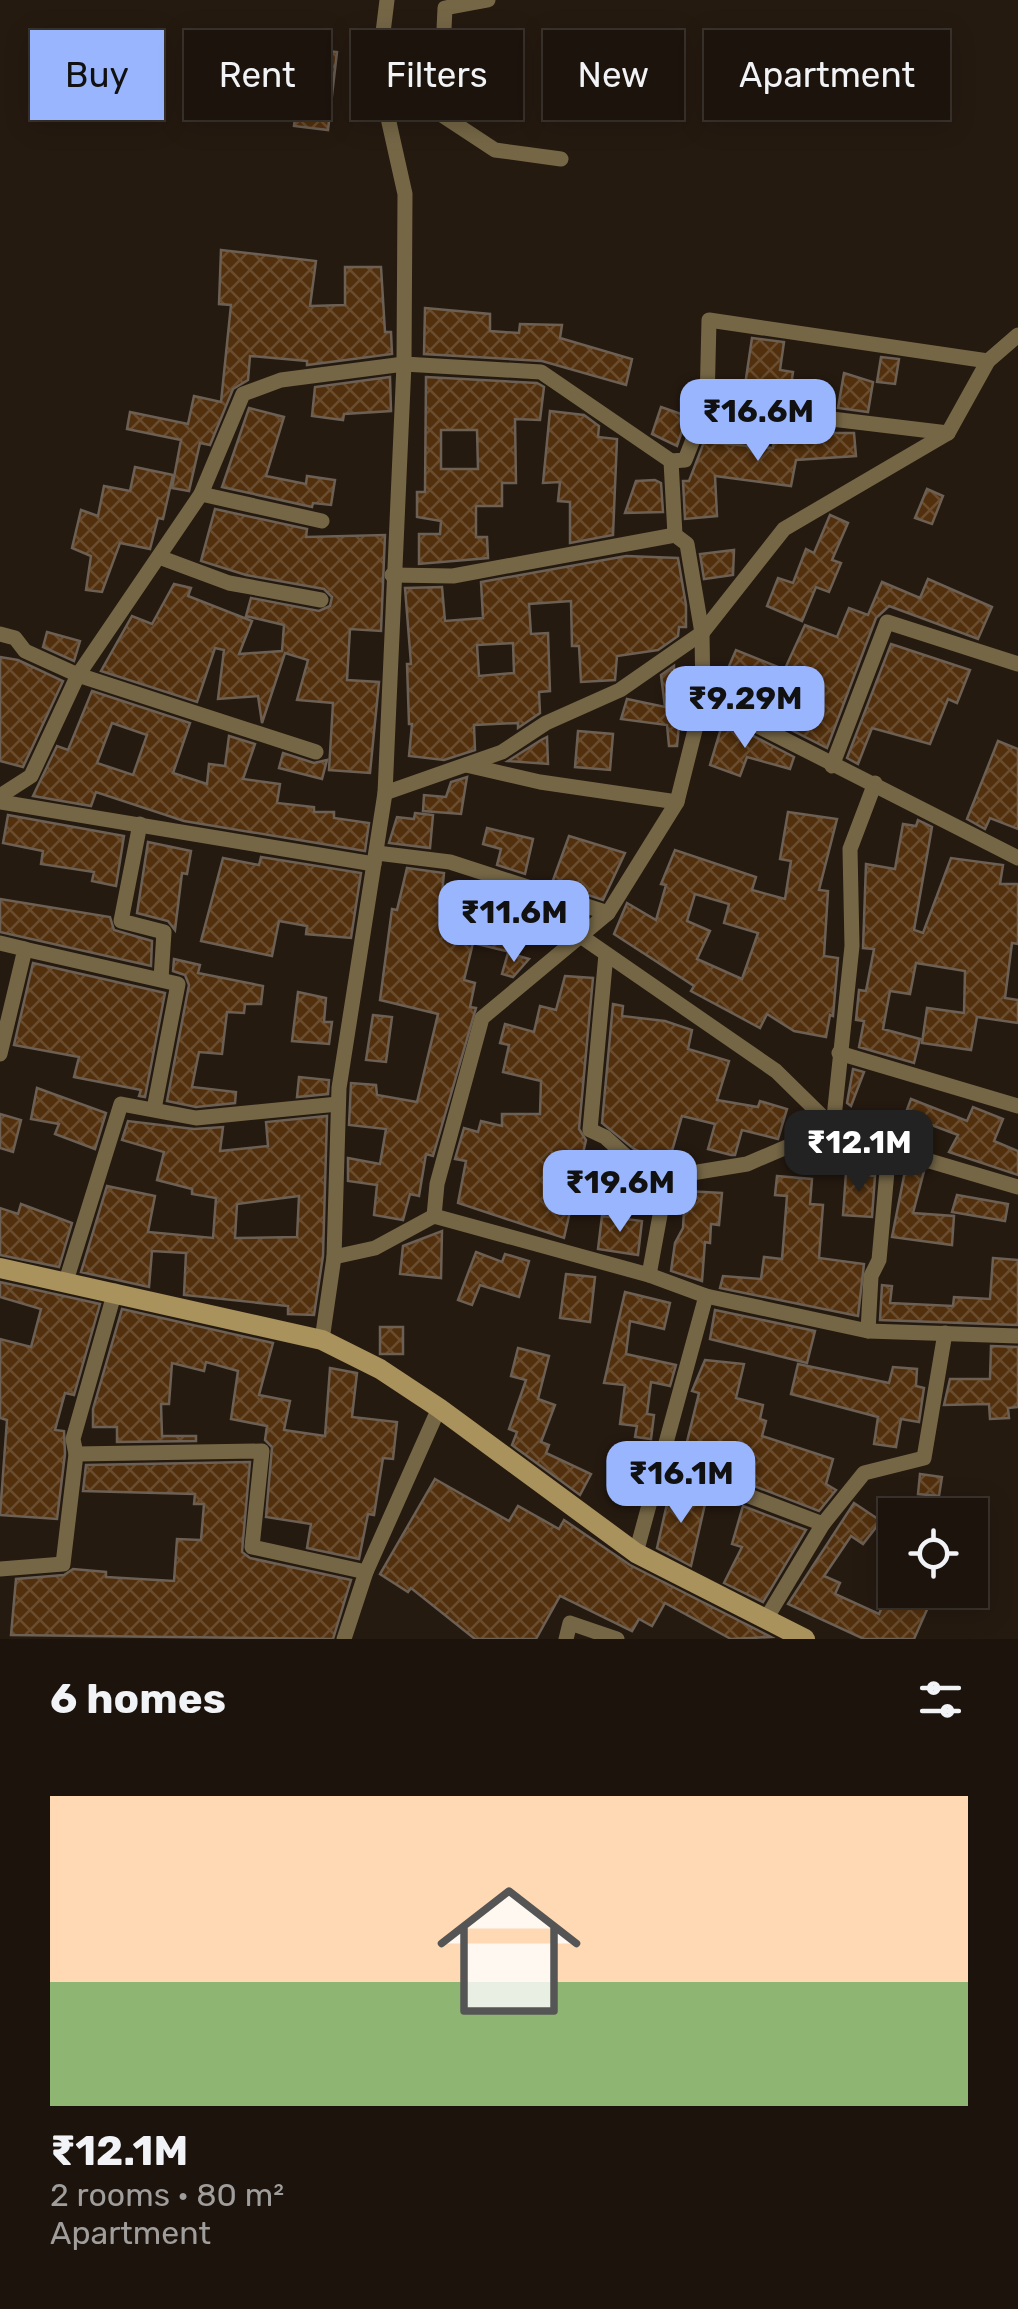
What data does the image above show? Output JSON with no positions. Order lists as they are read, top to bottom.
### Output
{
  "page": {
    "chip": [
      "Buy",
      "Rent",
      "Filters",
      "New",
      "Apartment"
    ],
    "price": [
      "₹16.6M",
      "₹9.29M",
      "₹11.6M",
      "₹12.1M",
      "₹19.6M",
      "₹16.1M"
    ],
    "heading": "6 homes",
    "list": [
      {
        "name": "₹12.1M",
        "note": "2 rooms · 80 m² · Apartment"
      }
    ]
  }
}
